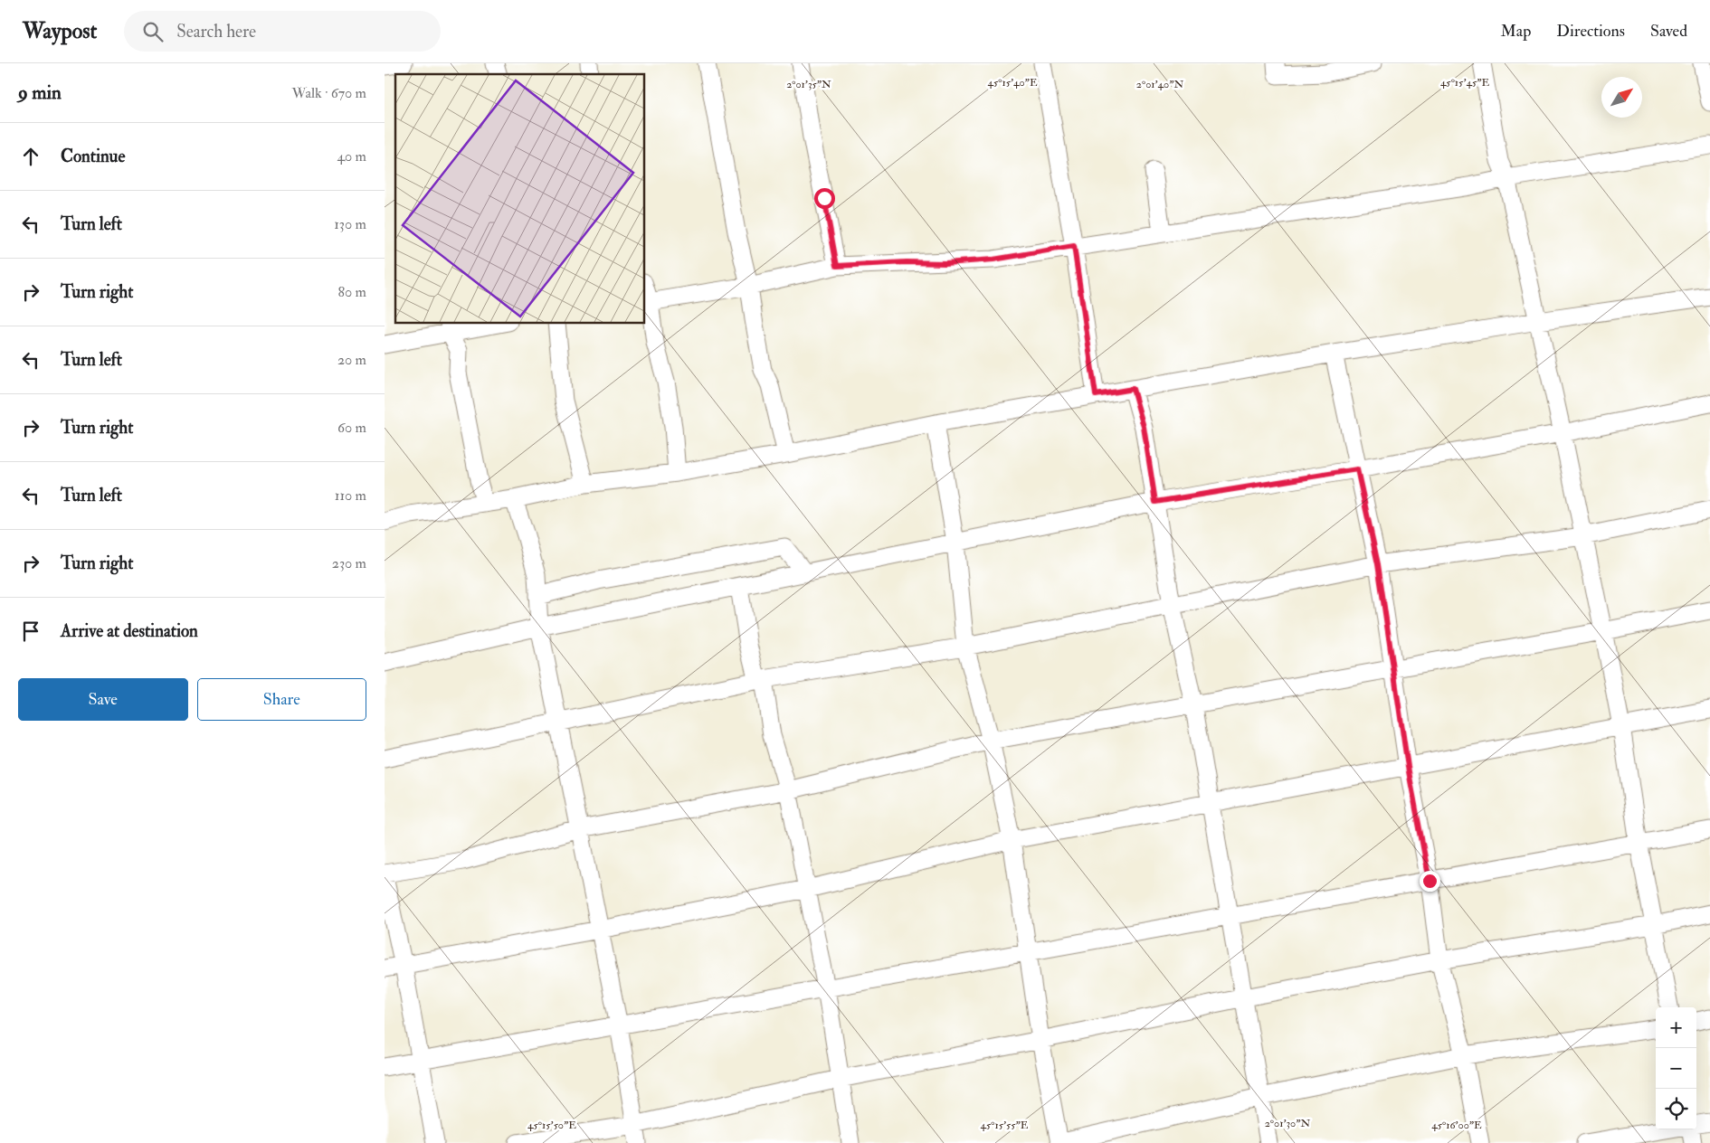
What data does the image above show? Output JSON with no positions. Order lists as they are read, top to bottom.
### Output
{
  "north": "top right",
  "page": {
    "header": "Waypost",
    "search": "Search here",
    "nav": ["Map", "Directions", "Saved"],
    "heading": ["9 min", "Walk · 670 m"],
    "list": [
      ["Continue", "40 m"],
      ["Turn left", "130 m"],
      ["Turn right", "80 m"],
      ["Turn left", "20 m"],
      ["Turn right", "60 m"],
      ["Turn left", "110 m"],
      ["Turn right", "230 m"],
      "Arrive at destination"
    ],
    "buttons": ["Save", "Share"],
    "map_buttons": ["+", "−"]
  },
  "coordinates": [
    "45°15'40\"E",
    "45°15'45\"E",
    "2°01'40\"N",
    "2°01'35\"N",
    "2°01'30\"N",
    "45°15'50\"E",
    "45°15'55\"E",
    "45°16'00\"E"
  ]
}
